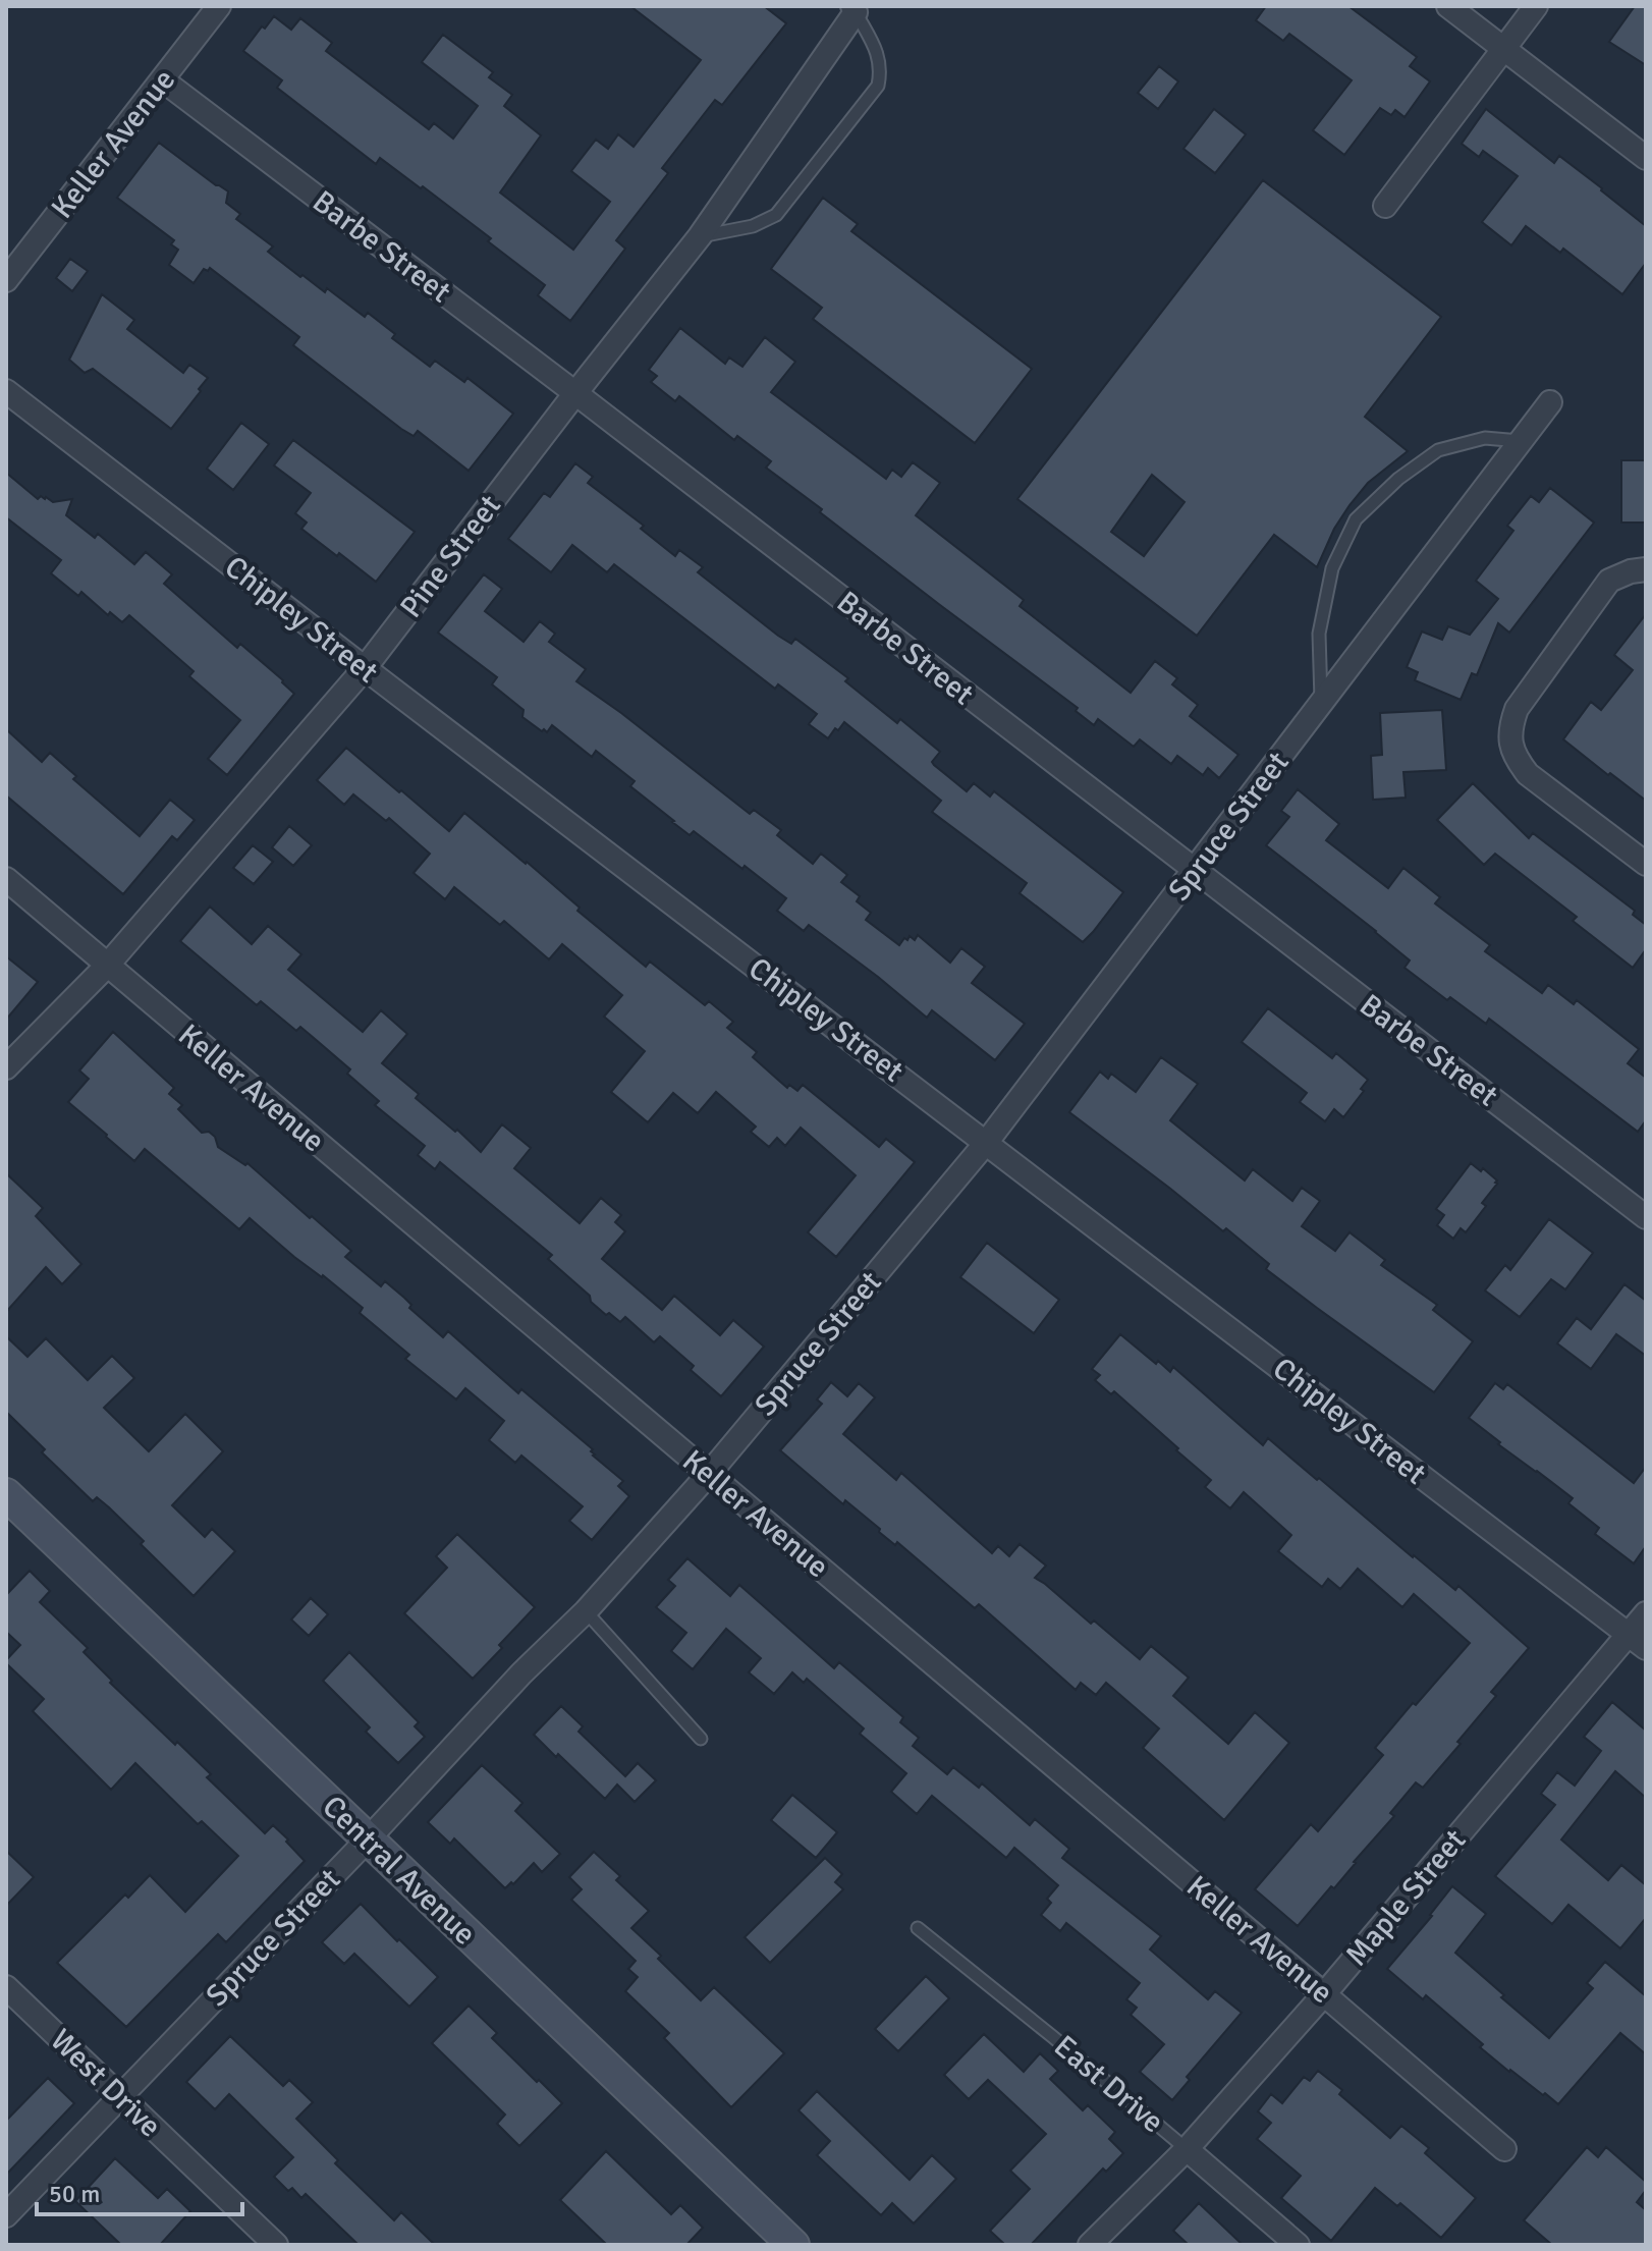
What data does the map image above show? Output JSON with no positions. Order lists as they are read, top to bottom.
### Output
{
  "streets": {
    "street": [
      "Keller Avenue",
      "Barbe Street",
      "Pine Street",
      "Chipley Street",
      "Spruce Street",
      "Central Avenue",
      "Maple Street",
      "West Drive",
      "East Drive"
    ]
  },
  "crossings": [
    ["Keller Avenue", "Barbe Street"],
    ["Keller Avenue", "Pine Street"],
    ["Keller Avenue", "Spruce Street"],
    ["Keller Avenue", "Maple Street"],
    ["Barbe Street", "Pine Street"],
    ["Barbe Street", "Spruce Street"],
    ["Pine Street", "Chipley Street"],
    ["Chipley Street", "Spruce Street"],
    ["Chipley Street", "Maple Street"],
    ["Spruce Street", "Central Avenue"],
    ["Spruce Street", "West Drive"],
    ["Maple Street", "East Drive"]
  ],
  "scale_bar": "50 m"
}
